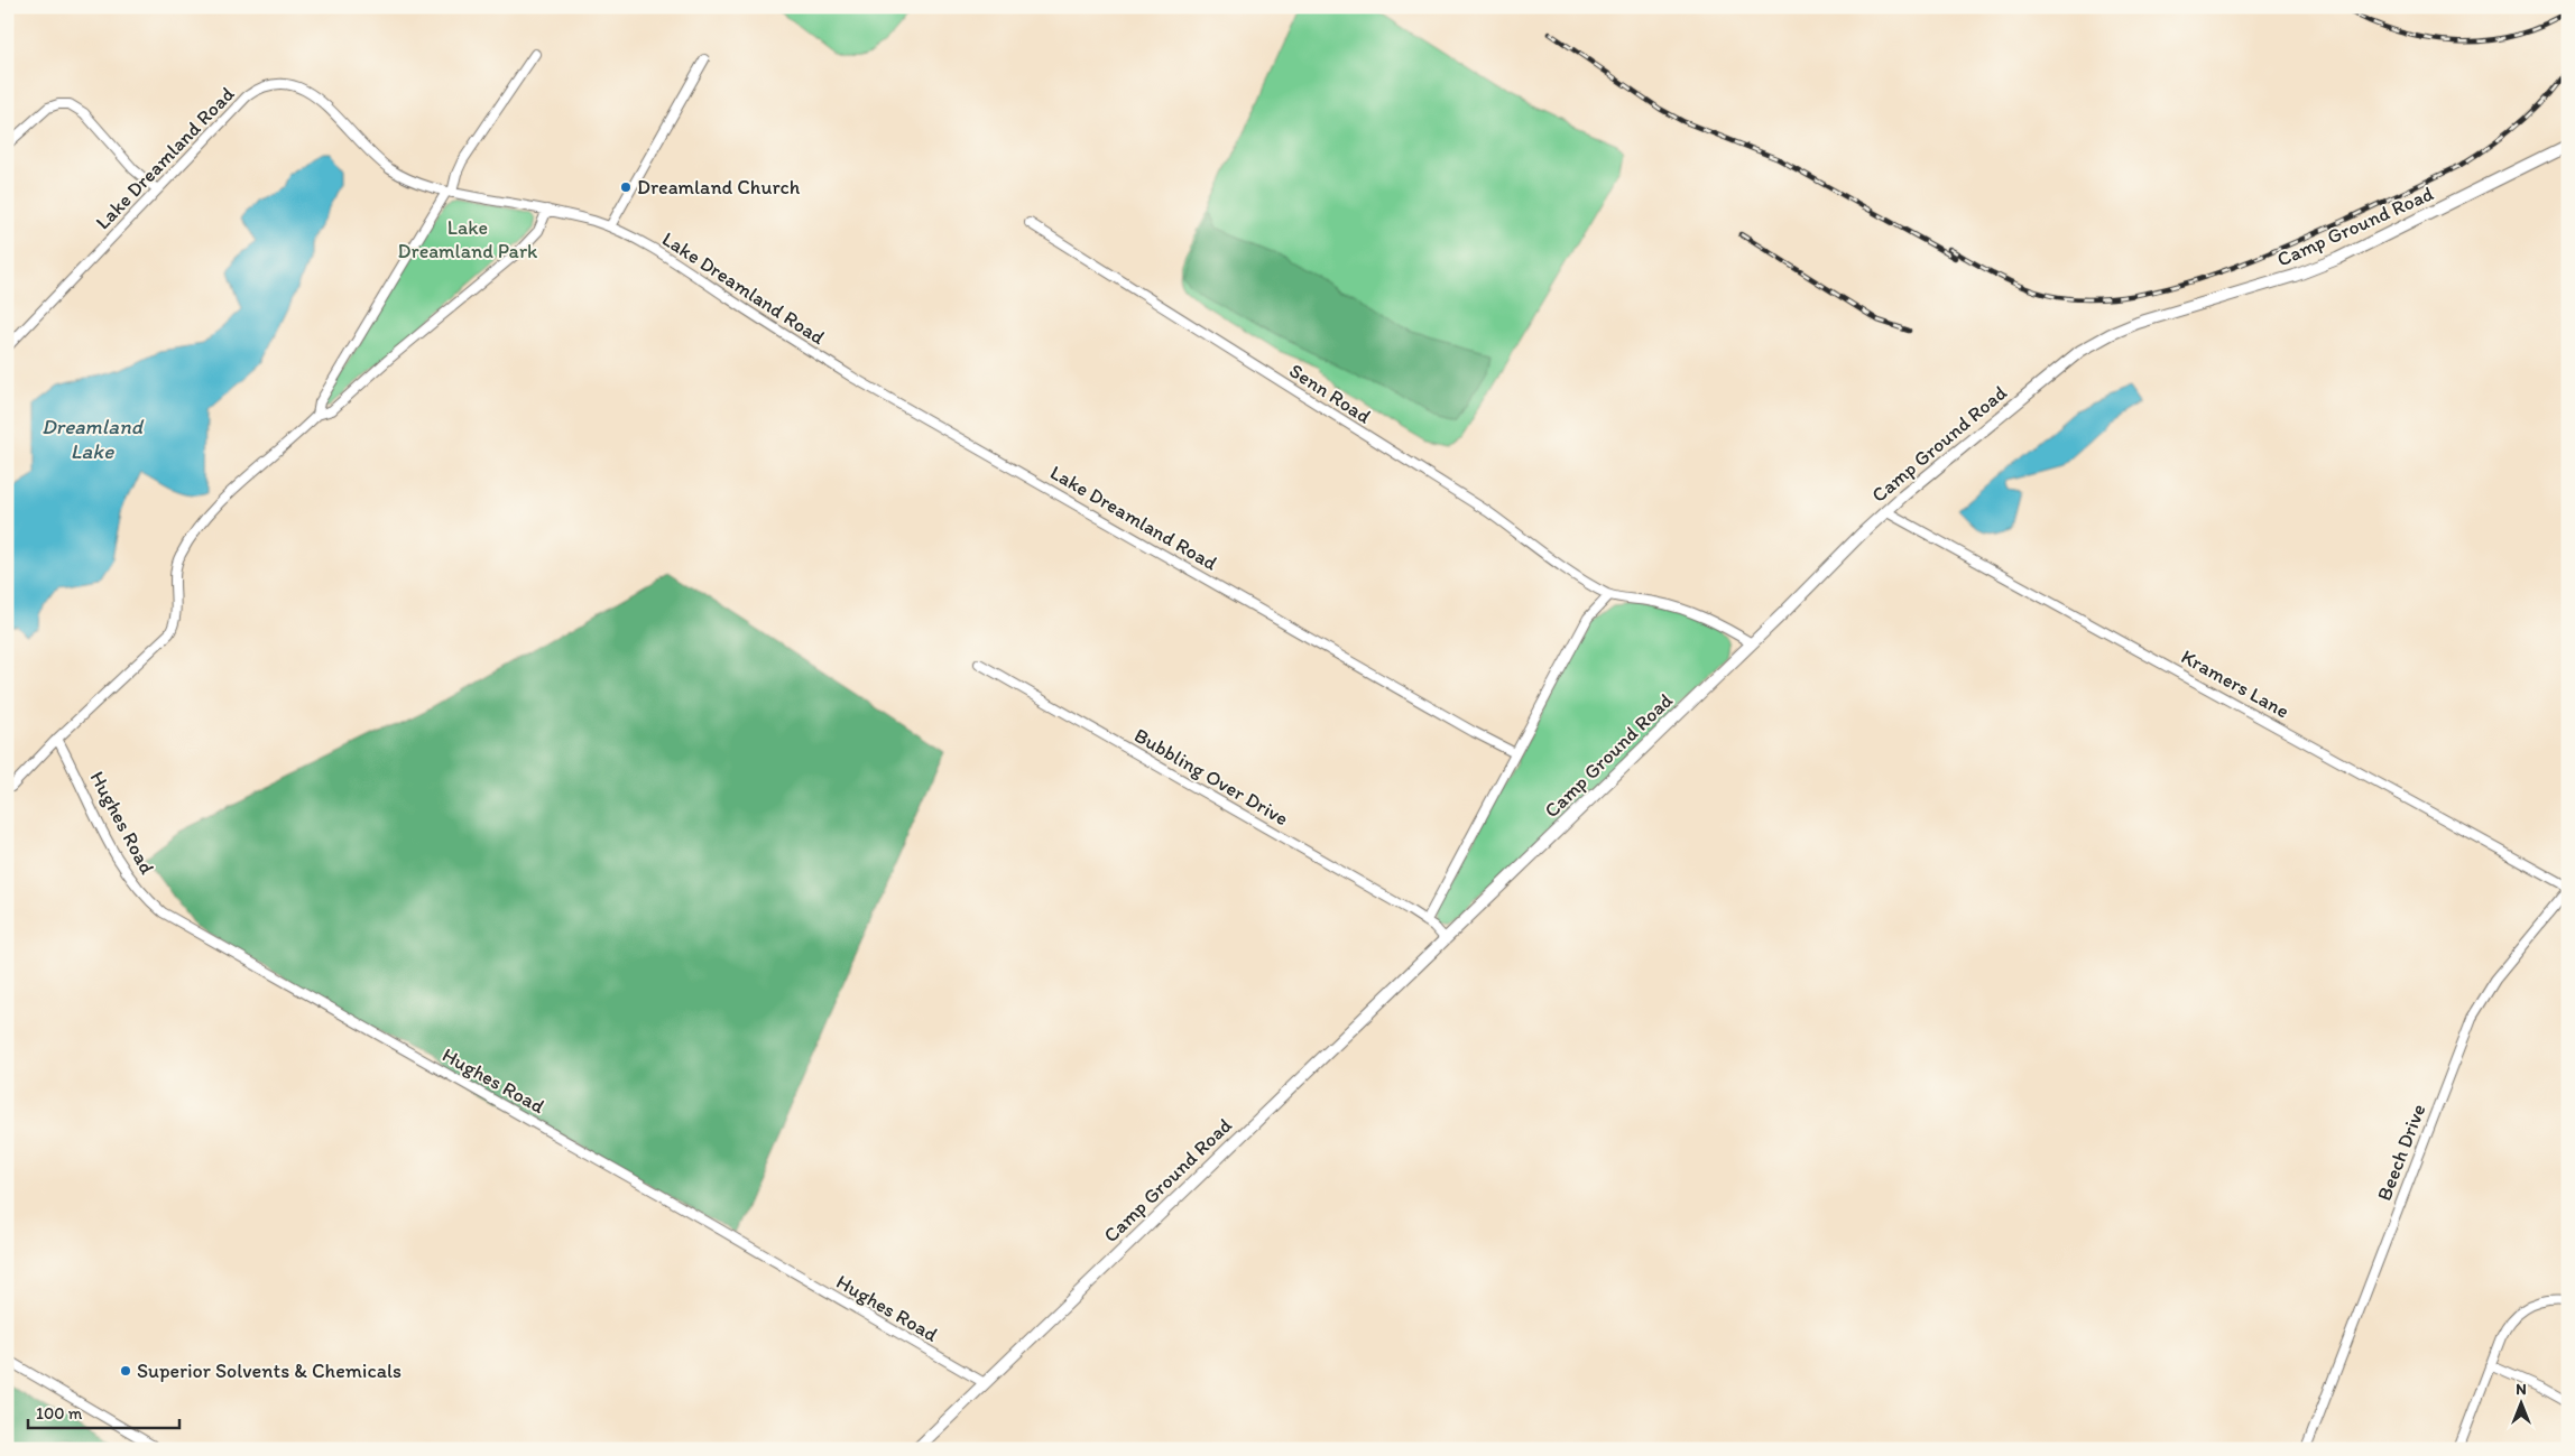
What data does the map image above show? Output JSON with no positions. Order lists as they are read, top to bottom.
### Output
{
  "streets": {
    "street": [
      "Lake Dreamland Road",
      "Camp Ground Road",
      "Senn Road",
      "Kramers Lane",
      "Bubbling Over Drive",
      "Hughes Road",
      "Beech Drive"
    ]
  },
  "crossings": [
    ["Camp Ground Road", "Kramers Lane"],
    ["Camp Ground Road", "Hughes Road"],
    ["Kramers Lane", "Beech Drive"]
  ],
  "water": ["Dreamland Lake"],
  "parks": ["Lake Dreamland Park"],
  "places": ["Dreamland Church", "Superior Solvents & Chemicals"],
  "scale_bar": "100 m",
  "north": "top"
}
